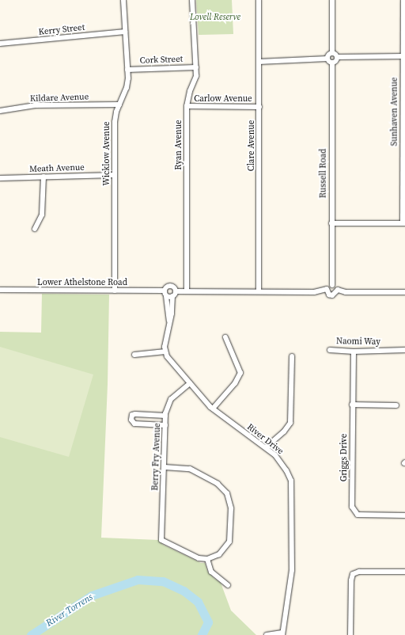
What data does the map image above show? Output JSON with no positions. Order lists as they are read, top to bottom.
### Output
{
  "streets": {
    "street": [
      "Kerry Street",
      "Cork Street",
      "Kildare Avenue",
      "Carlow Avenue",
      "Sunhaven Avenue",
      "Ryan Avenue",
      "Clare Avenue",
      "Wicklow Avenue",
      "Meath Avenue",
      "Russell Road",
      "Lower Athelstone Road",
      "Naomi Way",
      "River Drive",
      "Berry Fry Avenue",
      "Griggs Drive"
    ]
  },
  "crossings": [
    ["Kerry Street", "Wicklow Avenue"],
    ["Cork Street", "Ryan Avenue"],
    ["Cork Street", "Wicklow Avenue"],
    ["Kildare Avenue", "Wicklow Avenue"],
    ["Carlow Avenue", "Ryan Avenue"],
    ["Carlow Avenue", "Clare Avenue"],
    ["Wicklow Avenue", "Meath Avenue"],
    ["Wicklow Avenue", "Lower Athelstone Road"],
    ["Naomi Way", "Griggs Drive"],
    ["River Drive", "Berry Fry Avenue"]
  ],
  "water": ["River Torrens"],
  "parks": ["Lovell Reserve"]
}
